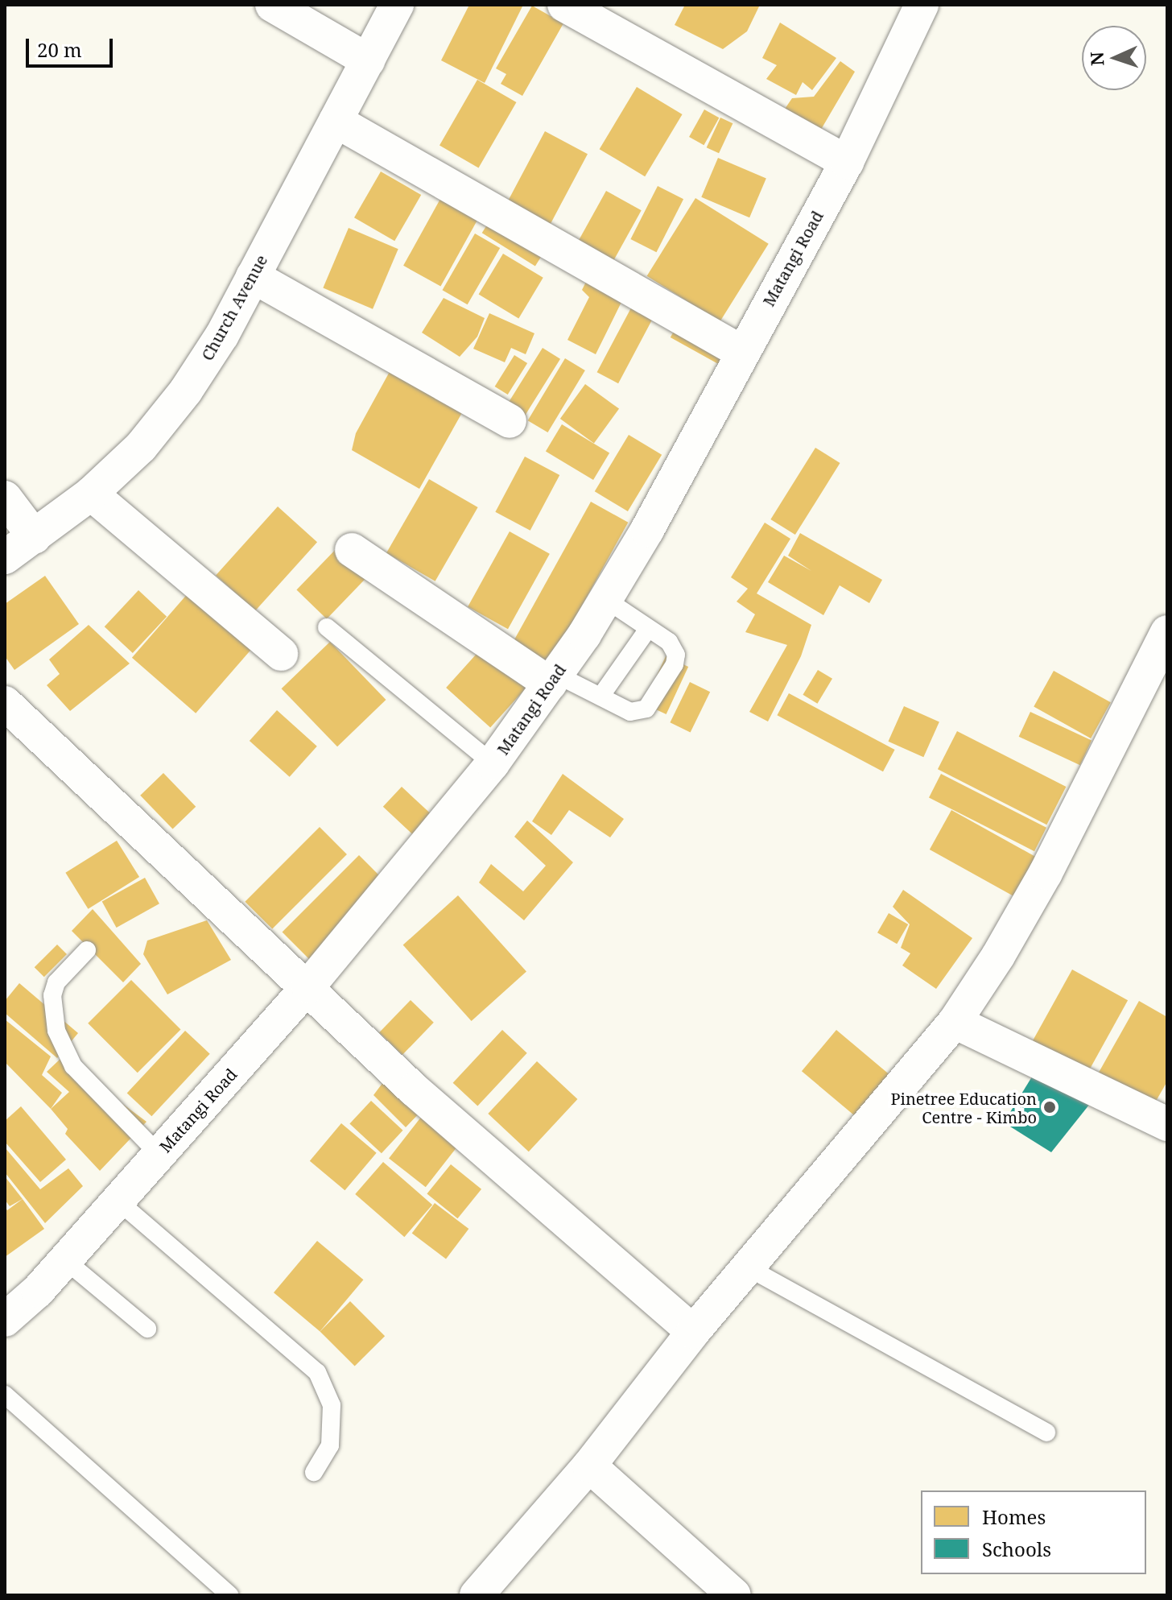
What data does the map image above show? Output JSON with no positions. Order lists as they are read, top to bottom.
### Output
{
  "streets": {
    "street": ["Matangi Road", "Church Avenue"]
  },
  "places": ["Pinetree Education Centre - Kimbo"],
  "legend": ["Homes", "Schools"],
  "scale_bar": "20 m",
  "north": "left"
}
